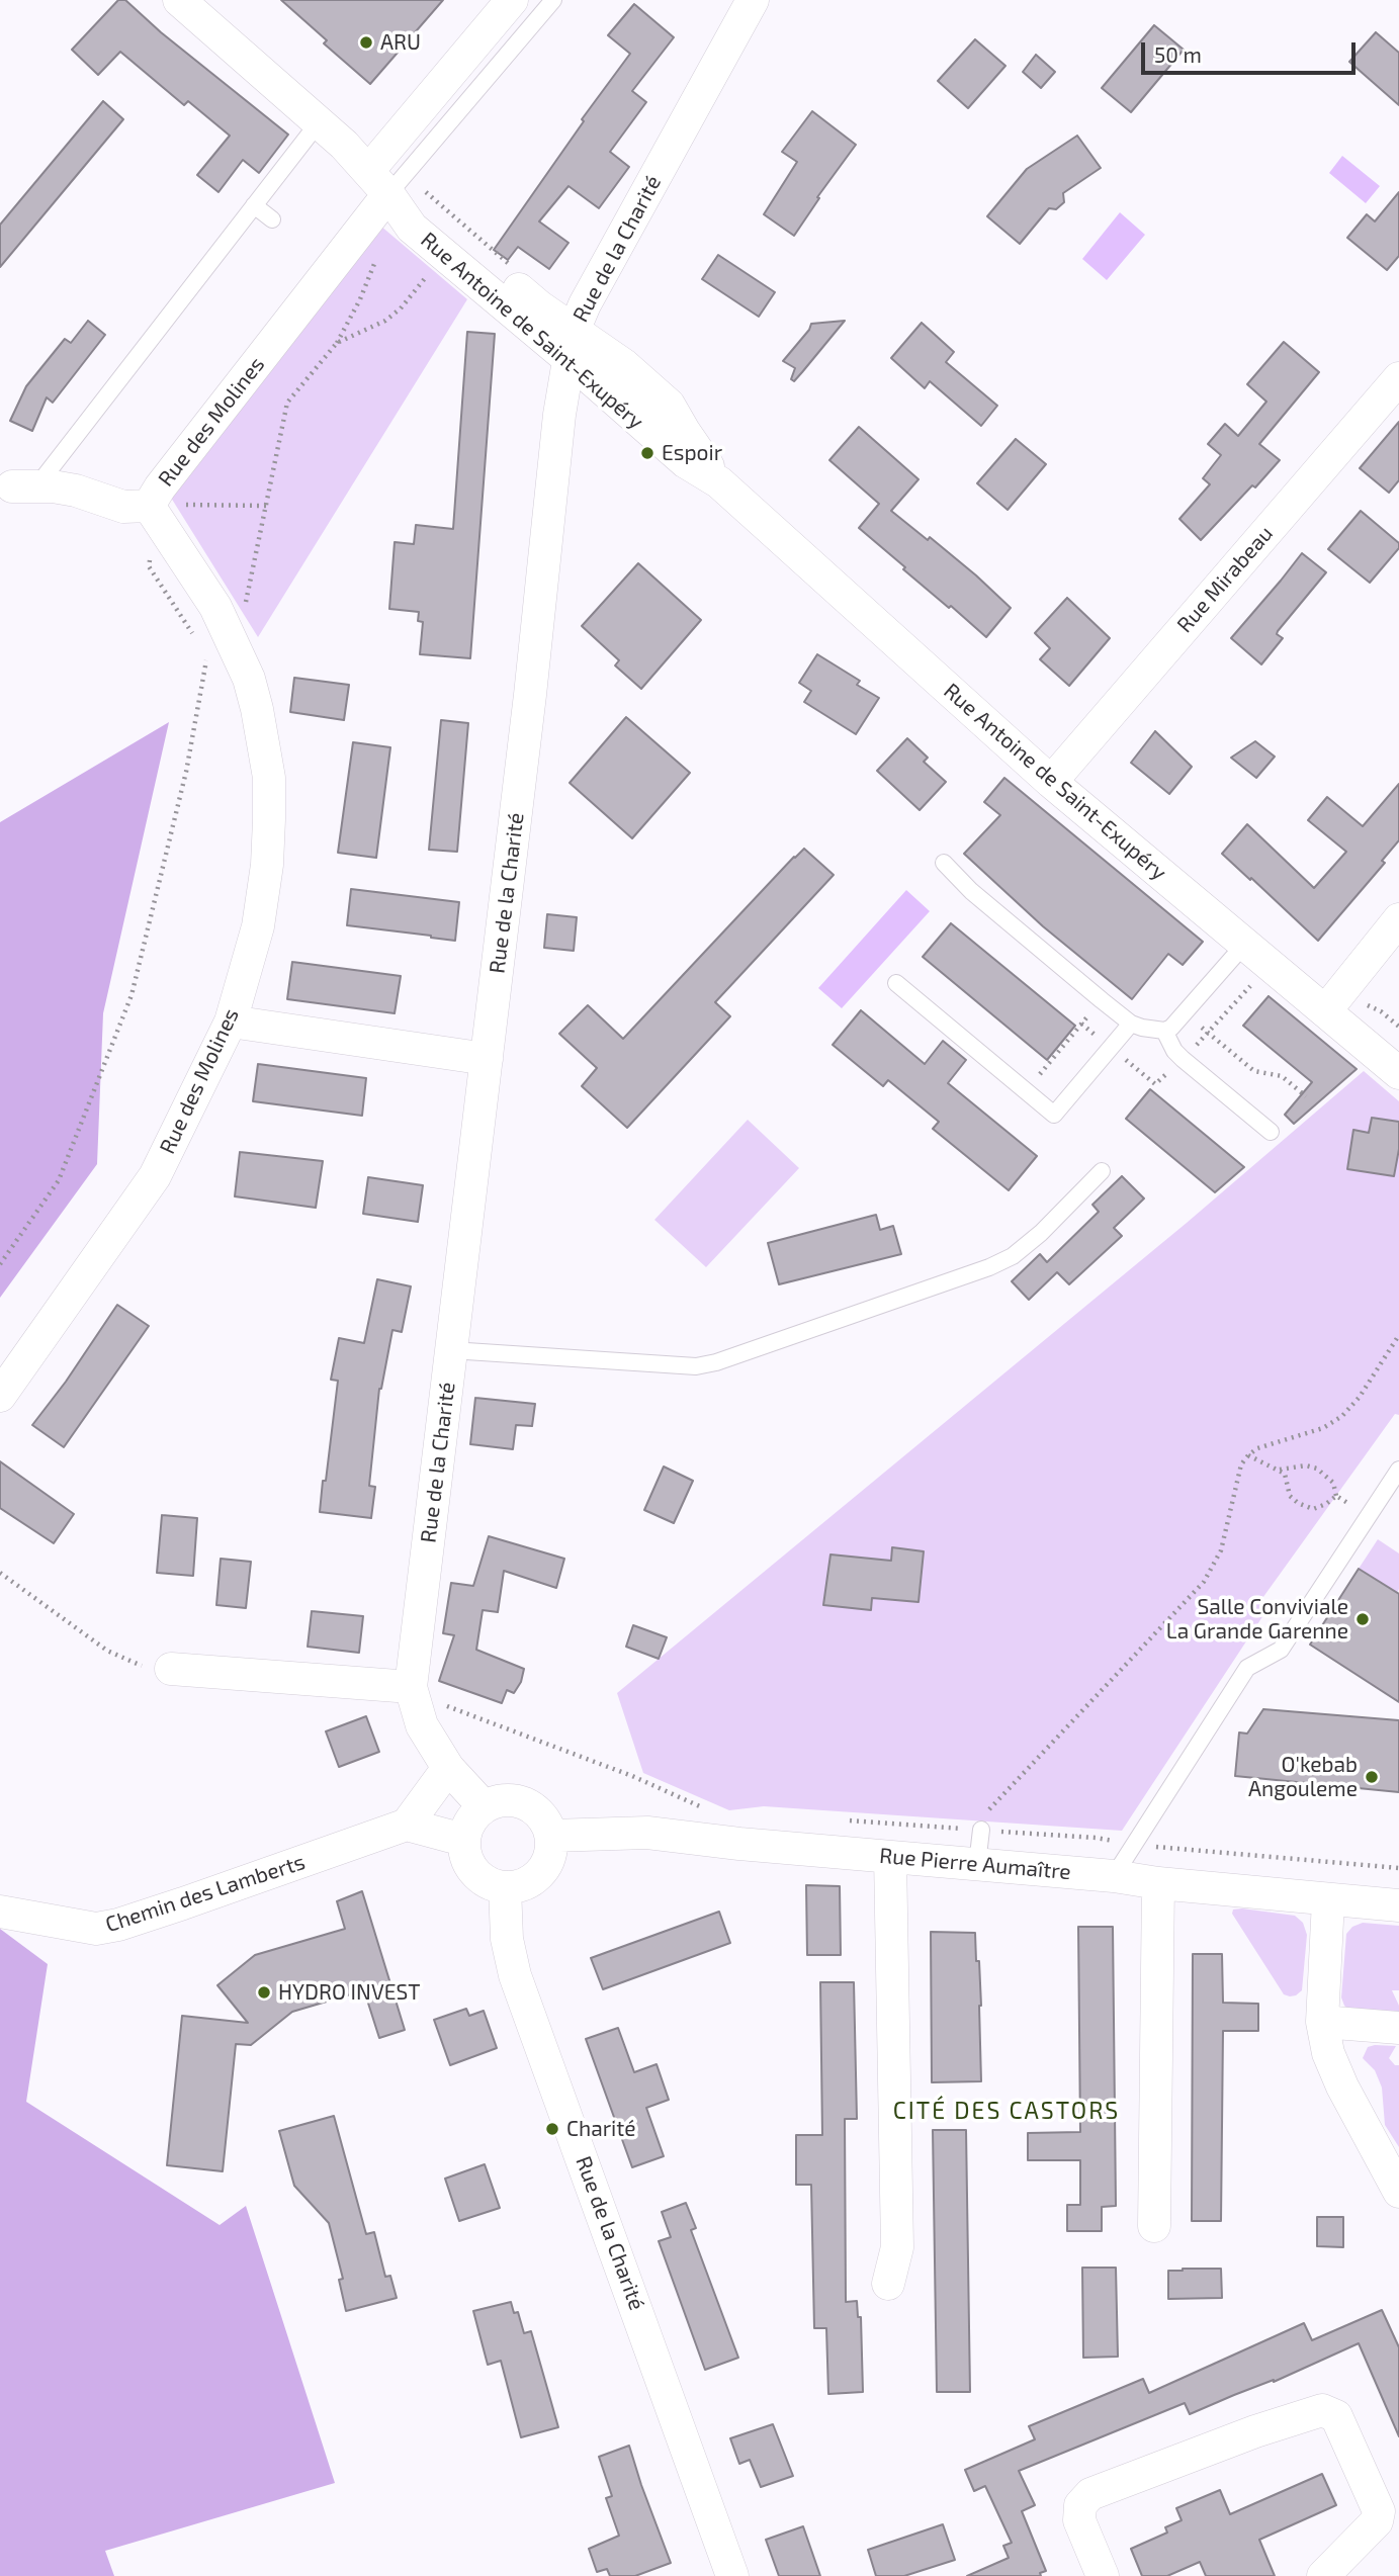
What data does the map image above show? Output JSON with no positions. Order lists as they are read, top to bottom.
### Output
{
  "streets": {
    "street": [
      "Rue de la Charité",
      "Rue Antoine de Saint-Exupéry",
      "Rue des Molines",
      "Rue Mirabeau",
      "Rue Pierre Aumaître",
      "Chemin des Lamberts"
    ]
  },
  "crossings": [
    ["Rue de la Charité", "Rue Antoine de Saint-Exupéry"],
    ["Rue de la Charité", "Rue Pierre Aumaître"],
    ["Rue Antoine de Saint-Exupéry", "Rue des Molines"],
    ["Rue Antoine de Saint-Exupéry", "Rue Mirabeau"]
  ],
  "districts": ["CITÉ DES CASTORS"],
  "places": [
    "ARU",
    "Espoir",
    "Salle Conviviale La Grande Garenne",
    "O'kebab Angouleme",
    "HYDRO INVEST",
    "Charité"
  ],
  "scale_bar": "50 m"
}
